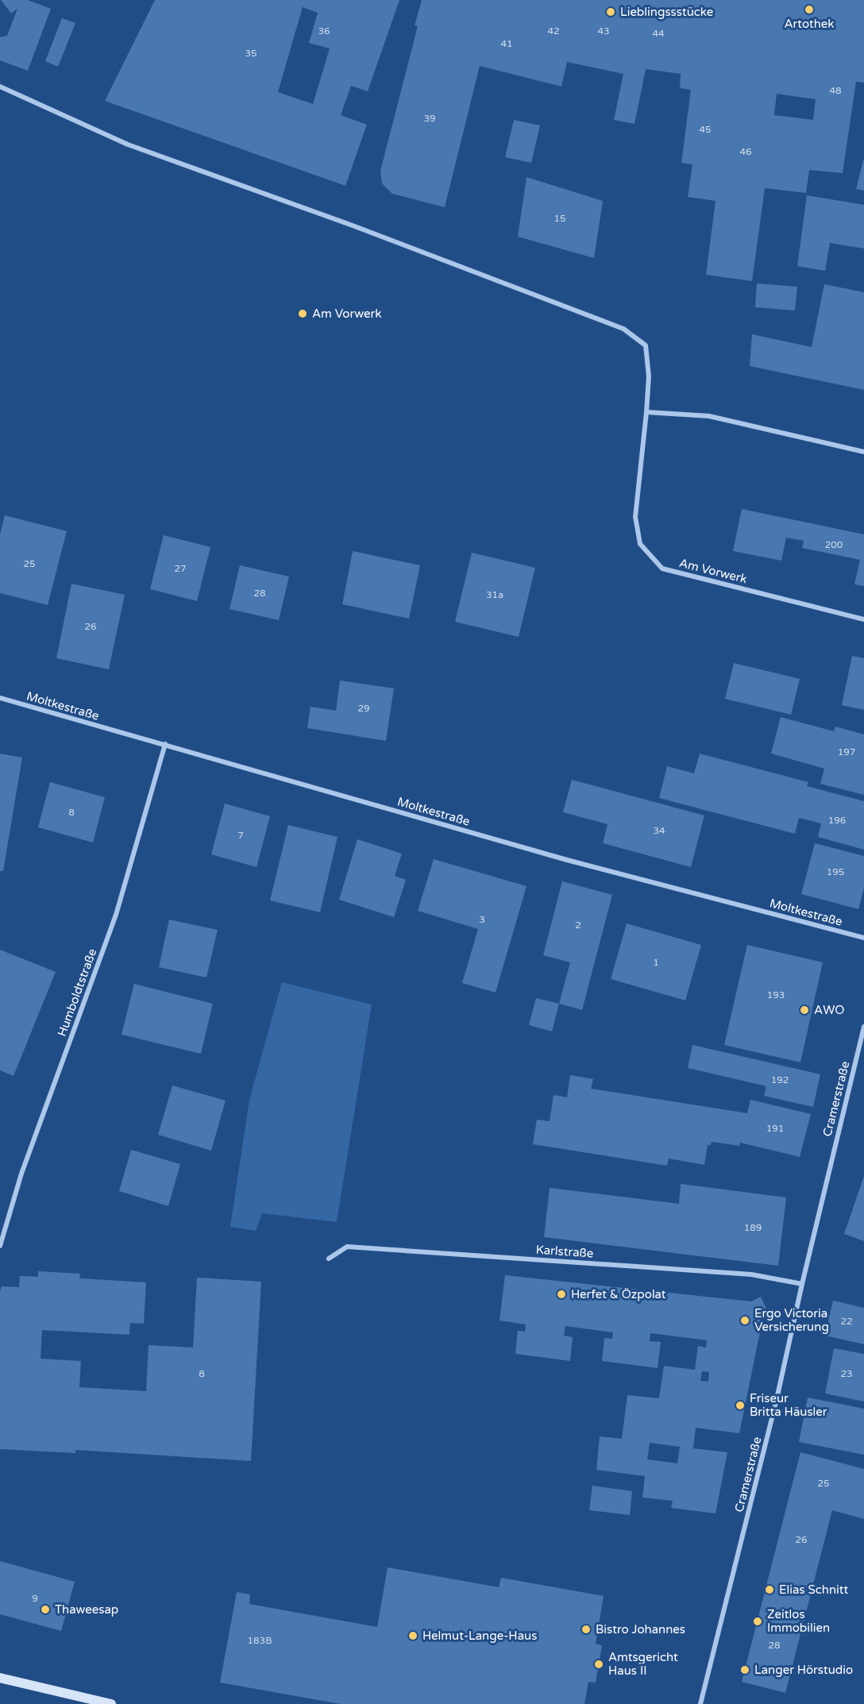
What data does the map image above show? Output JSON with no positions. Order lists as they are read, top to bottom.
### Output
{
  "streets": {
    "street": [
      "Am Vorwerk",
      "Moltkestraße",
      "Humboldtstraße",
      "Cramerstraße",
      "Karlstraße"
    ]
  },
  "crossings": [
    ["Moltkestraße", "Humboldtstraße"],
    ["Cramerstraße", "Karlstraße"]
  ],
  "places": [
    "Artothek",
    "Lieblingssstücke",
    "Am Vorwerk",
    "AWO",
    "Herfet & Özpolat",
    "Ergo Victoria Versicherung",
    "Friseur Britta Häusler",
    "Elias Schnitt",
    "Thaweesap",
    "Zeitlos Immobilien",
    "Bistro Johannes",
    "Helmut-Lange-Haus",
    "Amtsgericht Haus II",
    "Langer Hörstudio"
  ],
  "house_numbers": [
    "36",
    "42",
    "43",
    "44",
    "41",
    "35",
    "48",
    "39",
    "45",
    "46",
    "15",
    "200",
    "25",
    "27",
    "28",
    "31a",
    "26",
    "29",
    "197",
    "8",
    "196",
    "34",
    "7",
    "195",
    "3",
    "2",
    "1",
    "193",
    "192",
    "191",
    "189",
    "22",
    "8",
    "23",
    "25",
    "26",
    "9",
    "183B",
    "28"
  ]
}
